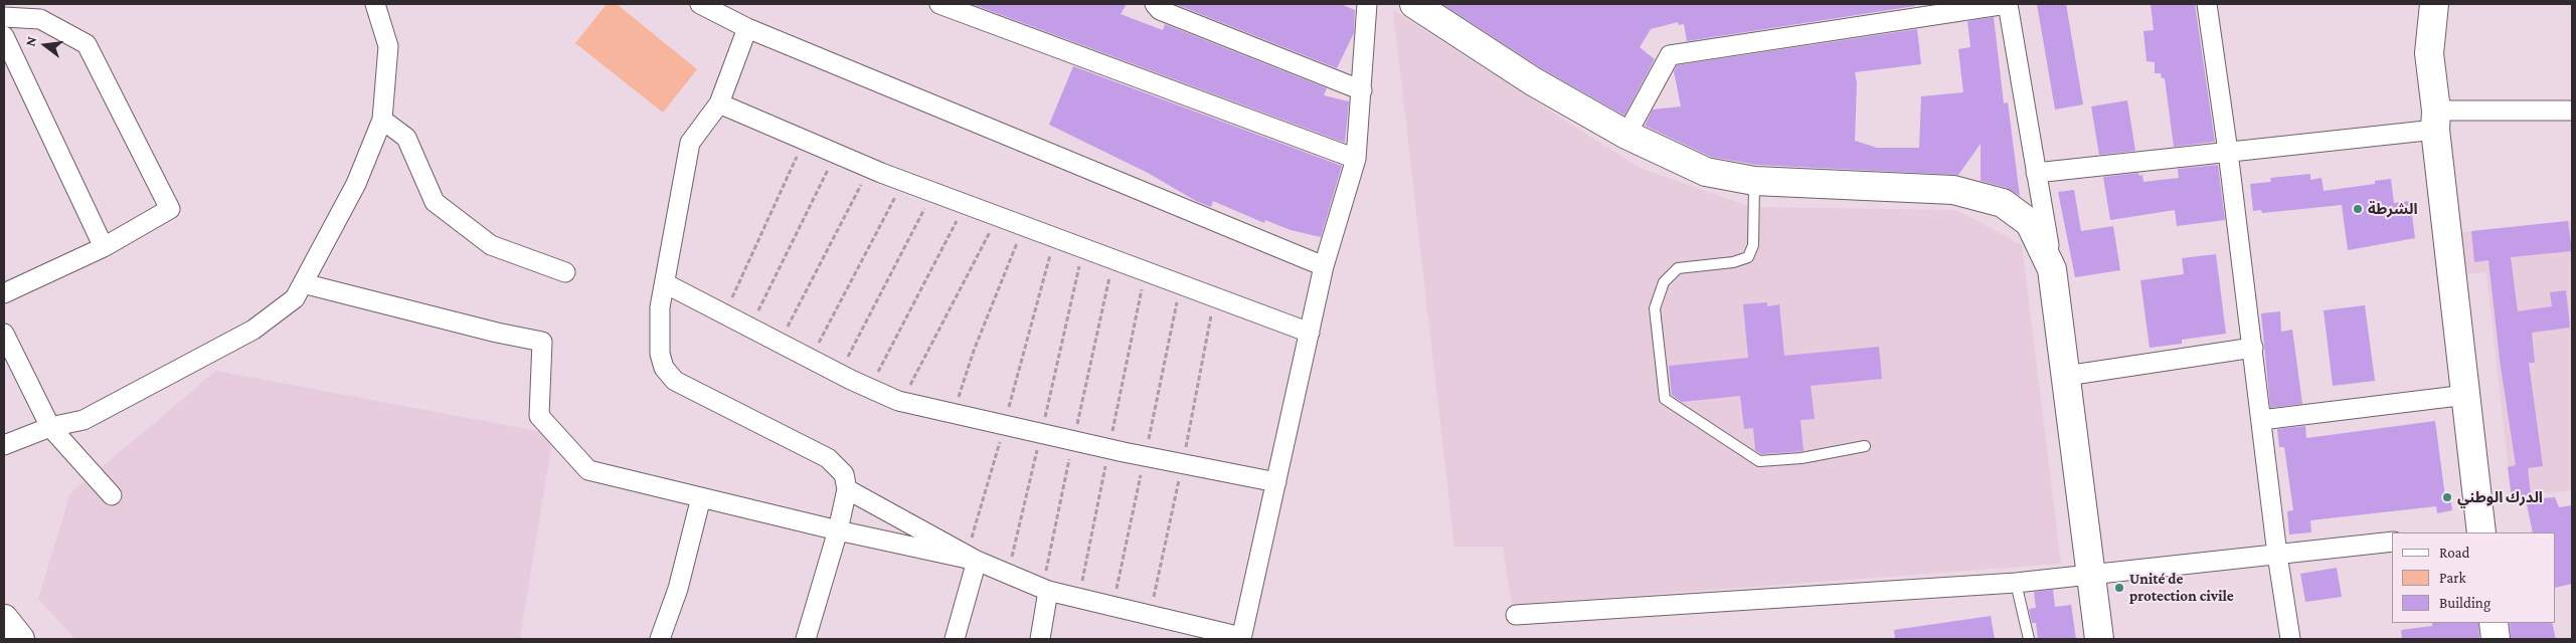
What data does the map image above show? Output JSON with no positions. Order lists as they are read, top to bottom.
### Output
{
  "places": ["الشرطة", "الدرك الوطني", "Unité de protection civile"],
  "legend": ["Road", "Park", "Building"],
  "north": "left"
}
